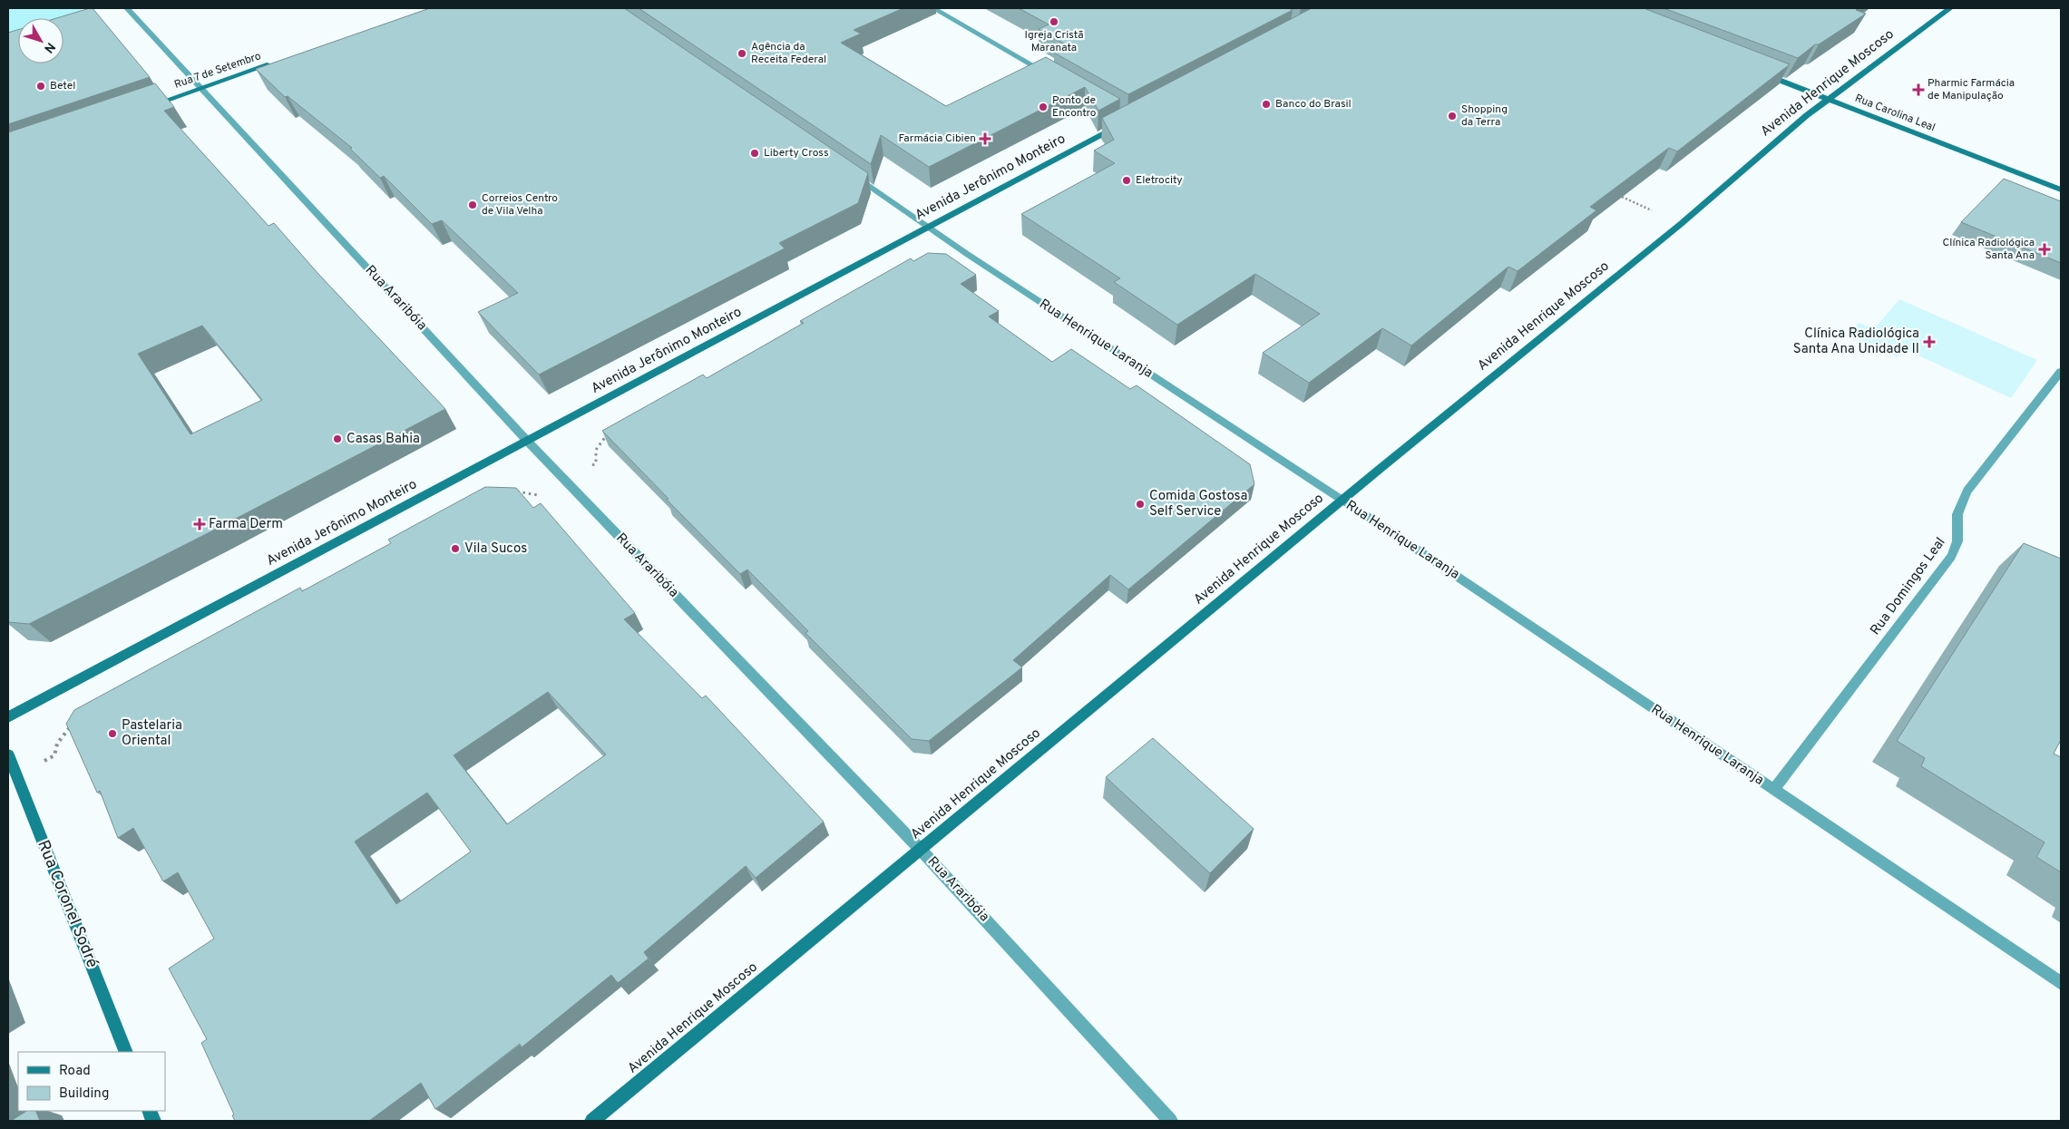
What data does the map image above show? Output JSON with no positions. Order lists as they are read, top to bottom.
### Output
{
  "streets": {
    "main road": [
      "Rua 7 de Setembro",
      "Avenida Henrique Moscoso",
      "Rua Carolina Leal",
      "Avenida Jerônimo Monteiro",
      "Rua Coronel Sodré"
    ],
    "street": ["Rua Araribóia", "Rua Henrique Laranja", "Rua Domingos Leal"]
  },
  "crossings": [
    ["Rua 7 de Setembro", "Rua Araribóia"],
    ["Avenida Henrique Moscoso", "Rua Carolina Leal"],
    ["Avenida Henrique Moscoso", "Rua Araribóia"],
    ["Avenida Henrique Moscoso", "Rua Henrique Laranja"],
    ["Avenida Jerônimo Monteiro", "Rua Araribóia"],
    ["Avenida Jerônimo Monteiro", "Rua Henrique Laranja"],
    ["Rua Henrique Laranja", "Rua Domingos Leal"]
  ],
  "places": {
    "other": [
      "Igreja Cristã Maranata",
      "Agência da Receita Federal",
      "Betel",
      "Banco do Brasil",
      "Ponto de Encontro",
      "Shopping da Terra",
      "Liberty Cross",
      "Eletrocity",
      "Correios Centro de Vila Velha",
      "Casas Bahia",
      "Comida Gostosa Self Service",
      "Vila Sucos",
      "Pastelaria Oriental"
    ],
    "health": [
      "Pharmic Farmácia de Manipulação",
      "Farmácia Cibien",
      "Clínica Radiológica Santa Ana",
      "Clínica Radiológica Santa Ana Unidade II",
      "Farma Derm"
    ]
  },
  "legend": ["Road", "Building"],
  "north": "bottom right"
}
